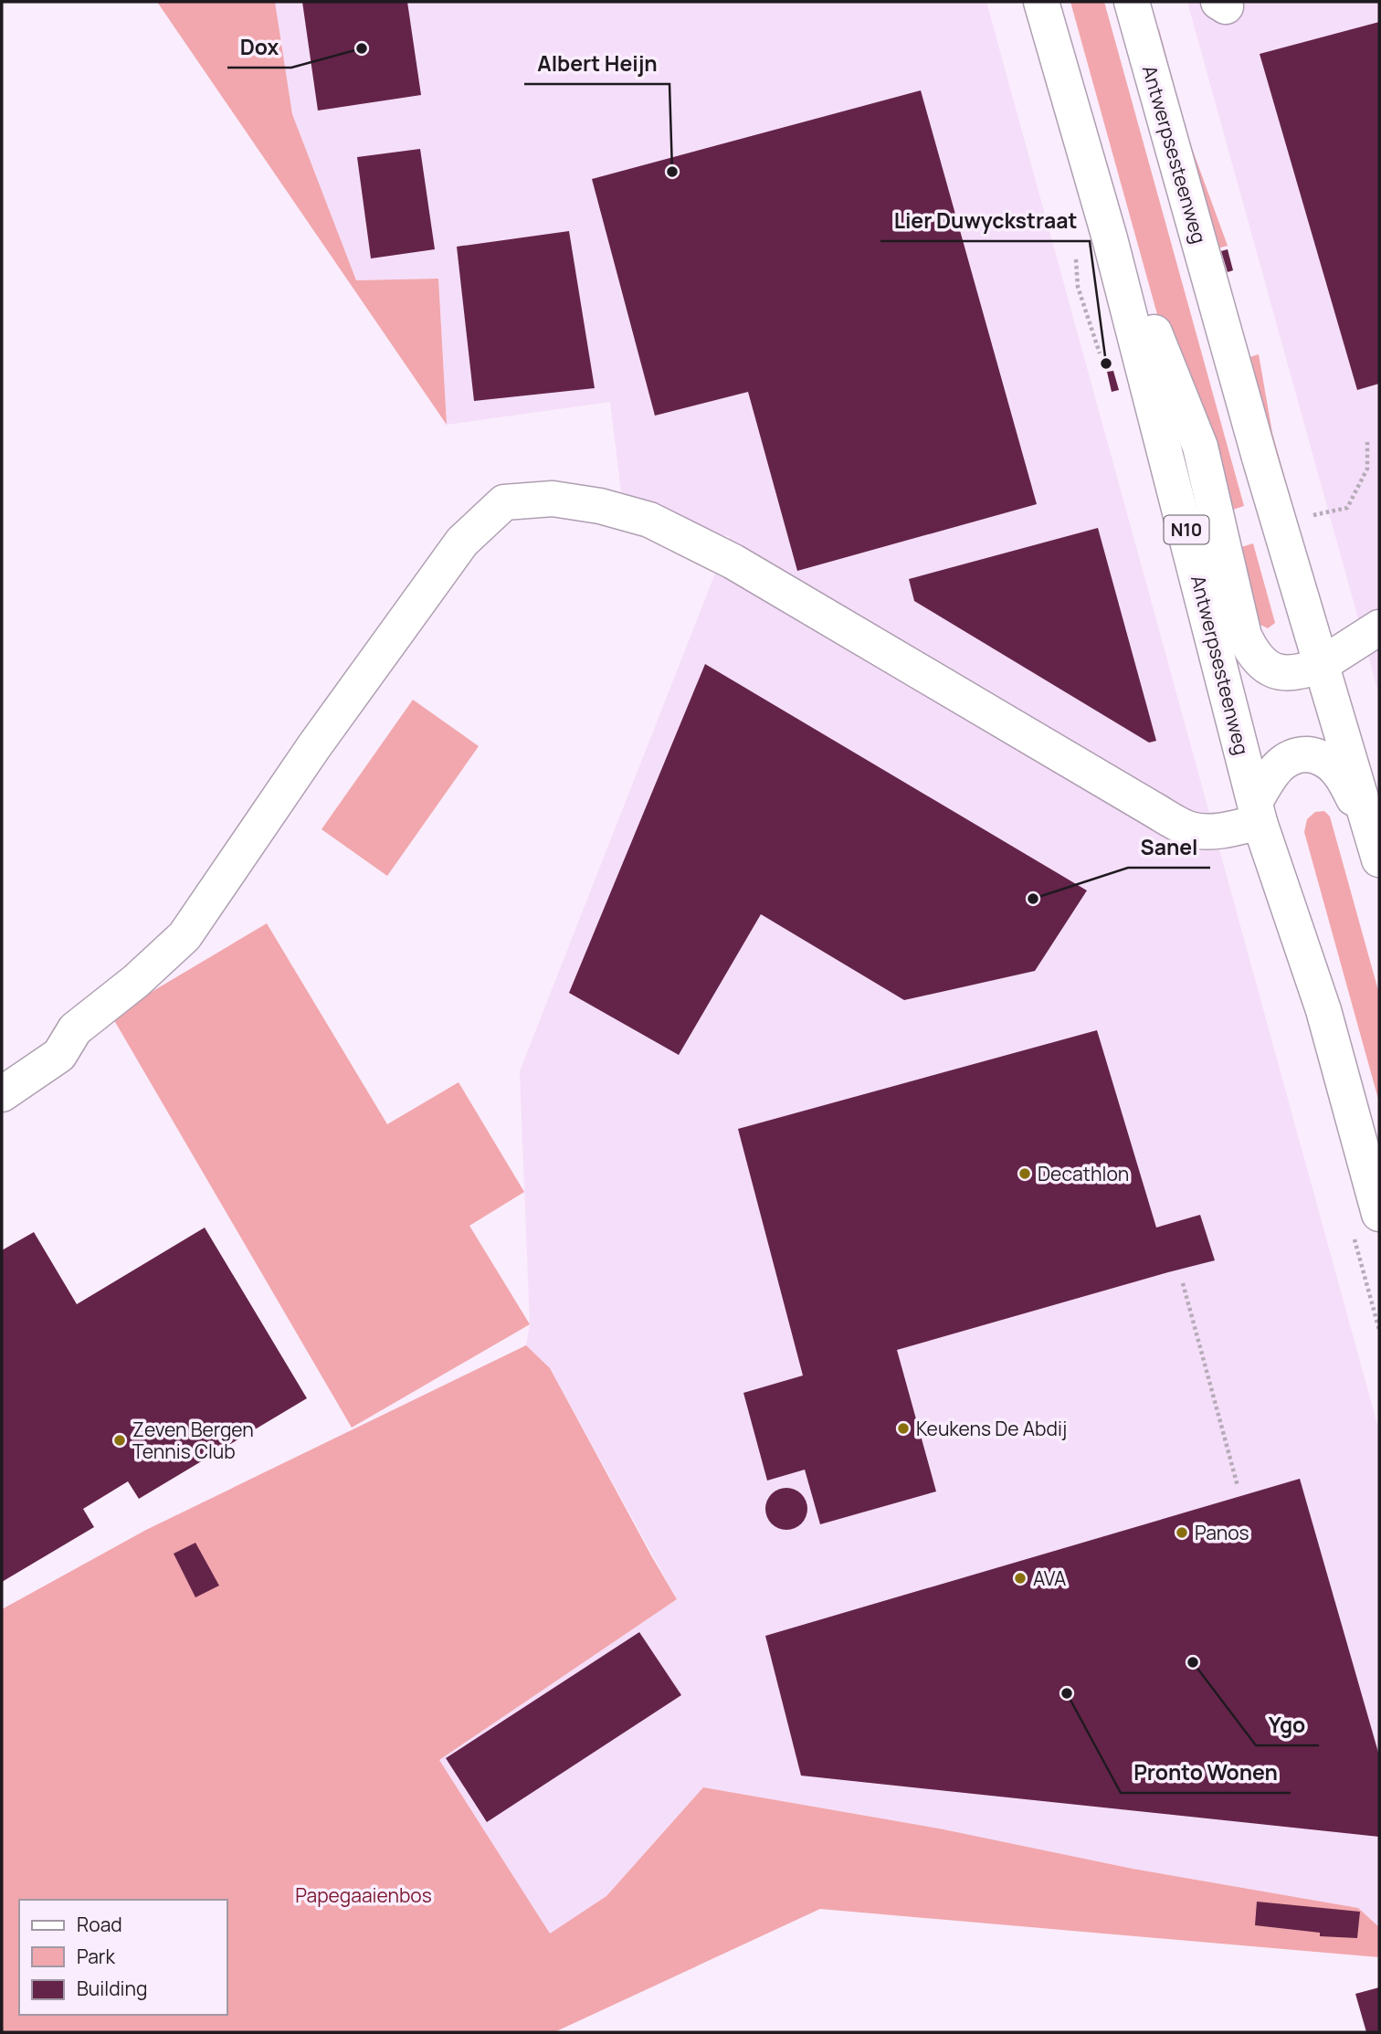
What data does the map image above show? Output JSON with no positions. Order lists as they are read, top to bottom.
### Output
{
  "streets": {
    "main road": ["Antwerpsesteenweg", "N10"]
  },
  "crossings": [
    ["Antwerpsesteenweg", "N10"]
  ],
  "parks": ["Papegaaienbos"],
  "places": [
    "Dox",
    "Albert Heijn",
    "Lier Duwyckstraat",
    "Sanel",
    "Decathlon",
    "Keukens De Abdij",
    "Zeven Bergen Tennis Club",
    "Panos",
    "AVA",
    "Ygo",
    "Pronto Wonen"
  ],
  "legend": ["Road", "Park", "Building"]
}
